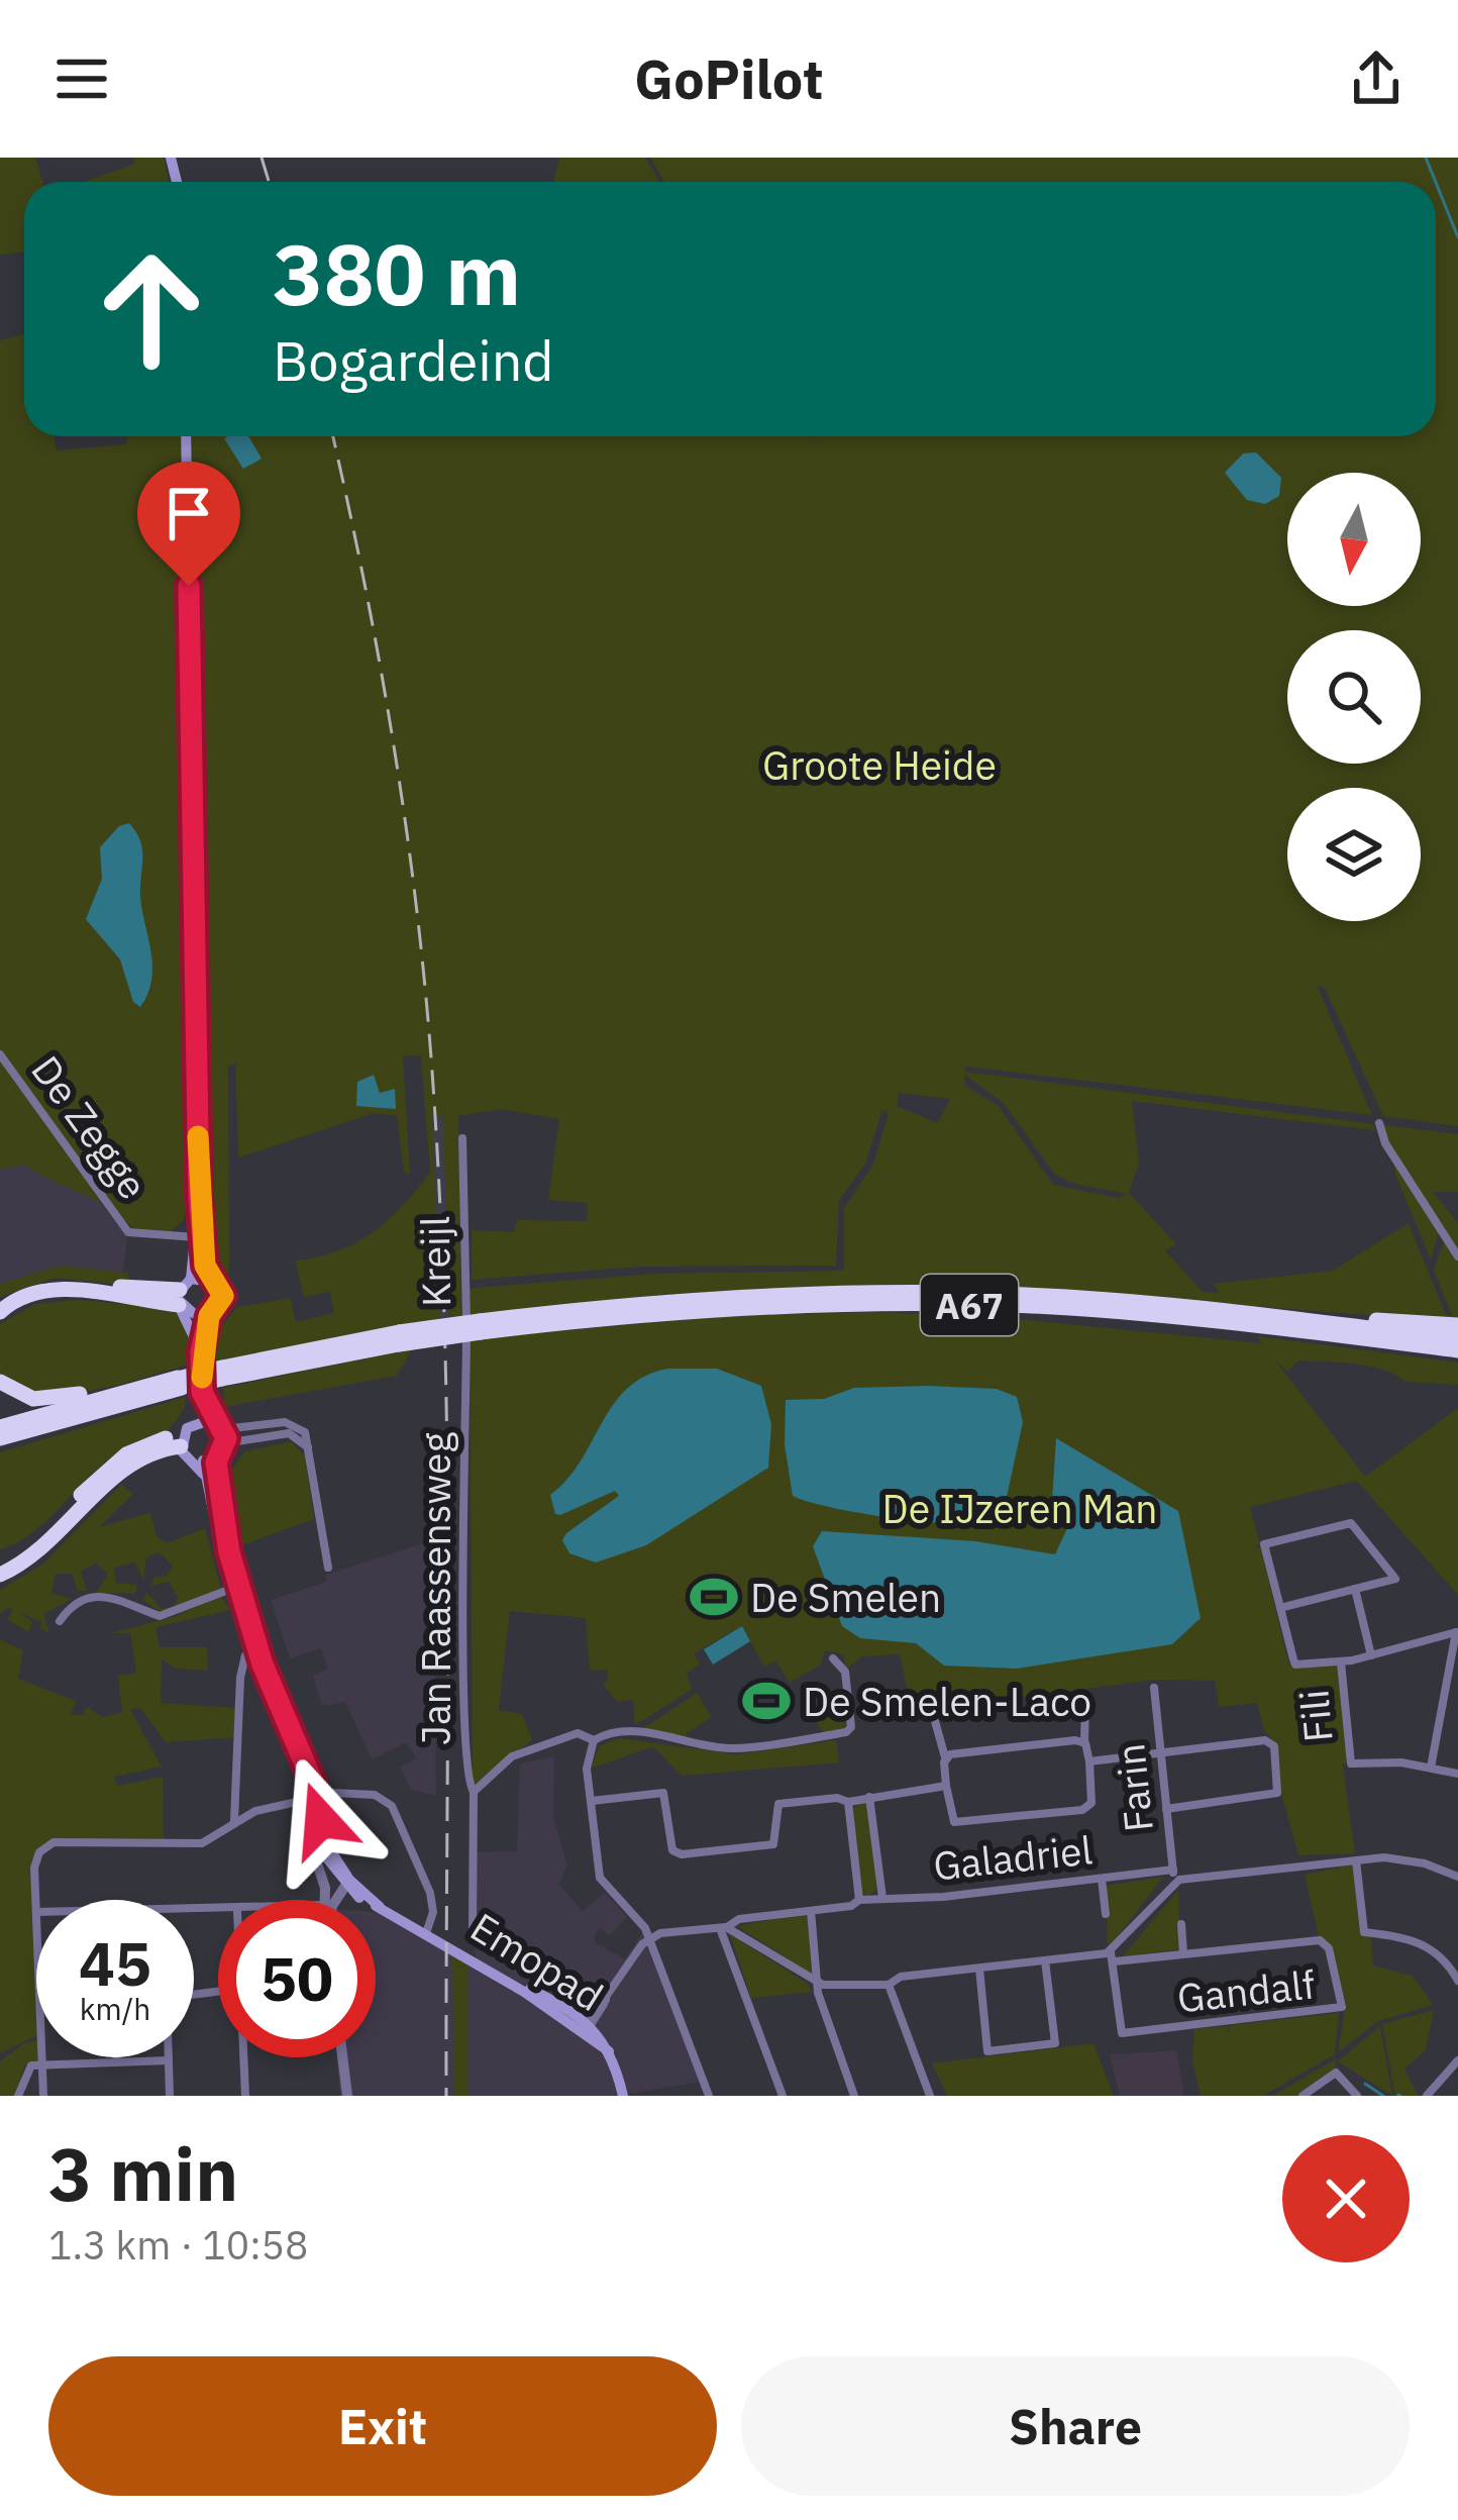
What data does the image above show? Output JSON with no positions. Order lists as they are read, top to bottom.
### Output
{
  "streets": {
    "highway": ["A67"],
    "main road": ["Emopad"],
    "street": [
      "De Zegge",
      "Kreijl",
      "Jan Raassensweg",
      "Fili",
      "Farin",
      "Galadriel",
      "Gandalf"
    ]
  },
  "crossings": [
    ["Kreijl", "Jan Raassensweg"],
    ["Farin", "Galadriel"]
  ],
  "parks": ["Groote Heide", "De IJzeren Man"],
  "places": {
    "sports": ["De Smelen", "De Smelen-Laco"]
  },
  "north": "bottom",
  "page": {
    "header": "GoPilot",
    "turn": ["380 m", "Bogardeind"],
    "speed": "45 km/h",
    "limit": "50",
    "heading": ["3 min", "1.3 km · 10:58"],
    "buttons": ["Exit", "Share"]
  }
}
